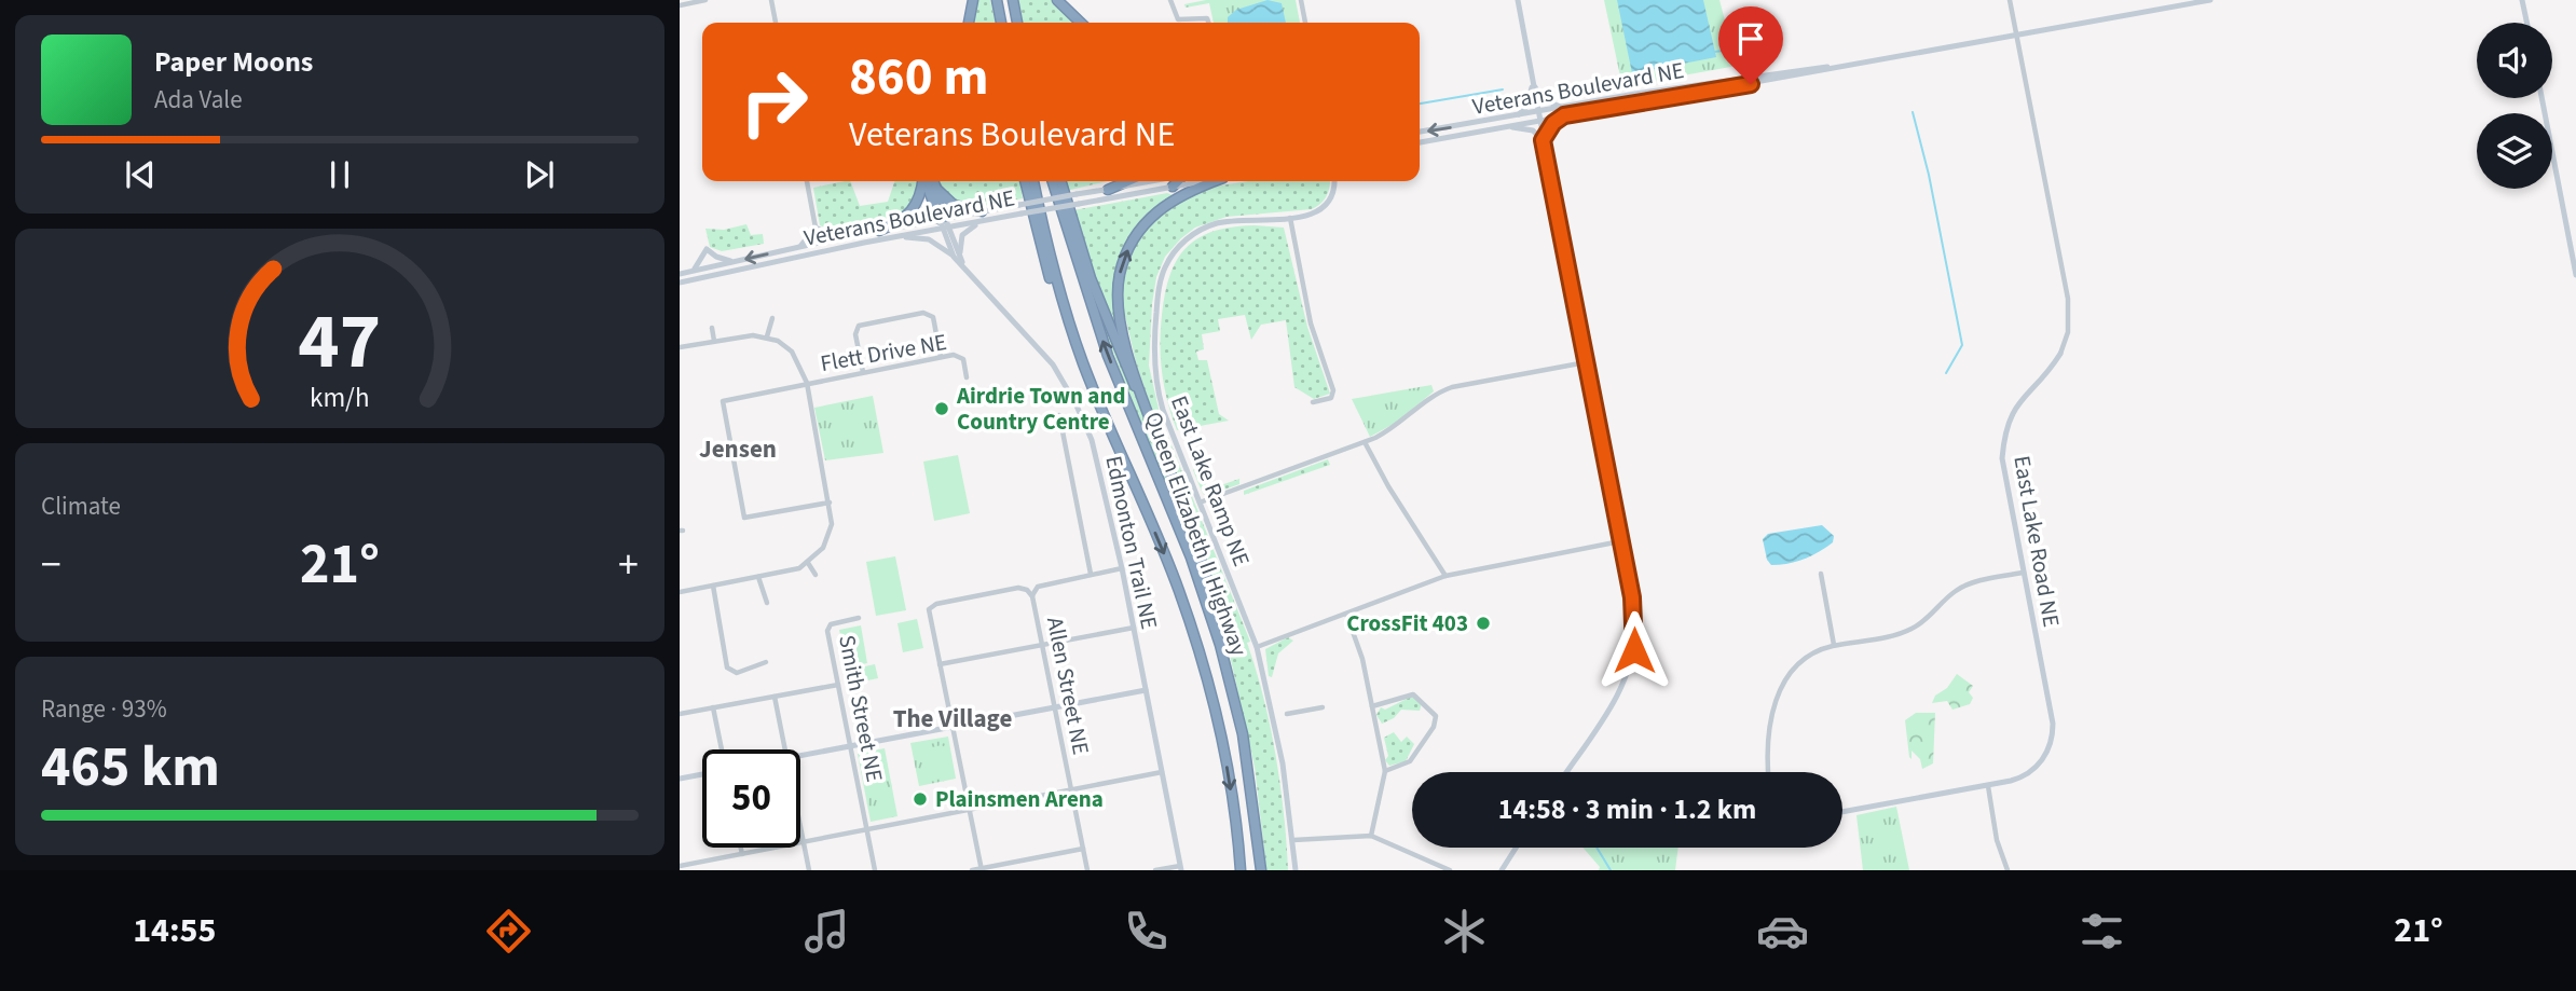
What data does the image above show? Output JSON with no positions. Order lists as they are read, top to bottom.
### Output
{
  "streets": {
    "highway": ["Queen Elizabeth II Highway"],
    "main road": [
      "Veterans Boulevard NE",
      "East Lake Ramp NE",
      "East Lake Road NE",
      "Edmonton Trail NE"
    ],
    "street": ["Flett Drive NE", "Allen Street NE", "Smith Street NE"]
  },
  "crossings": [
    ["Veterans Boulevard NE", "East Lake Road NE"],
    ["Veterans Boulevard NE", "Edmonton Trail NE"]
  ],
  "districts": ["Jensen", "The Village"],
  "places": ["Airdrie Town and Country Centre", "CrossFit 403", "Plainsmen Arena"],
  "page": {
    "turn": ["860 m", "Veterans Boulevard NE"],
    "song": ["Paper Moons", "Ada Vale"],
    "tile": [
      "Climate",
      ["Range · 93%", "465 km"]
    ],
    "heat": ["−", "21°", "+"],
    "limit": "50",
    "trip": "14:58 · 3 min · 1.2 km",
    "tabs": ["14:55", "21°"],
    "gauge": ["47", "km/h"]
  }
}
